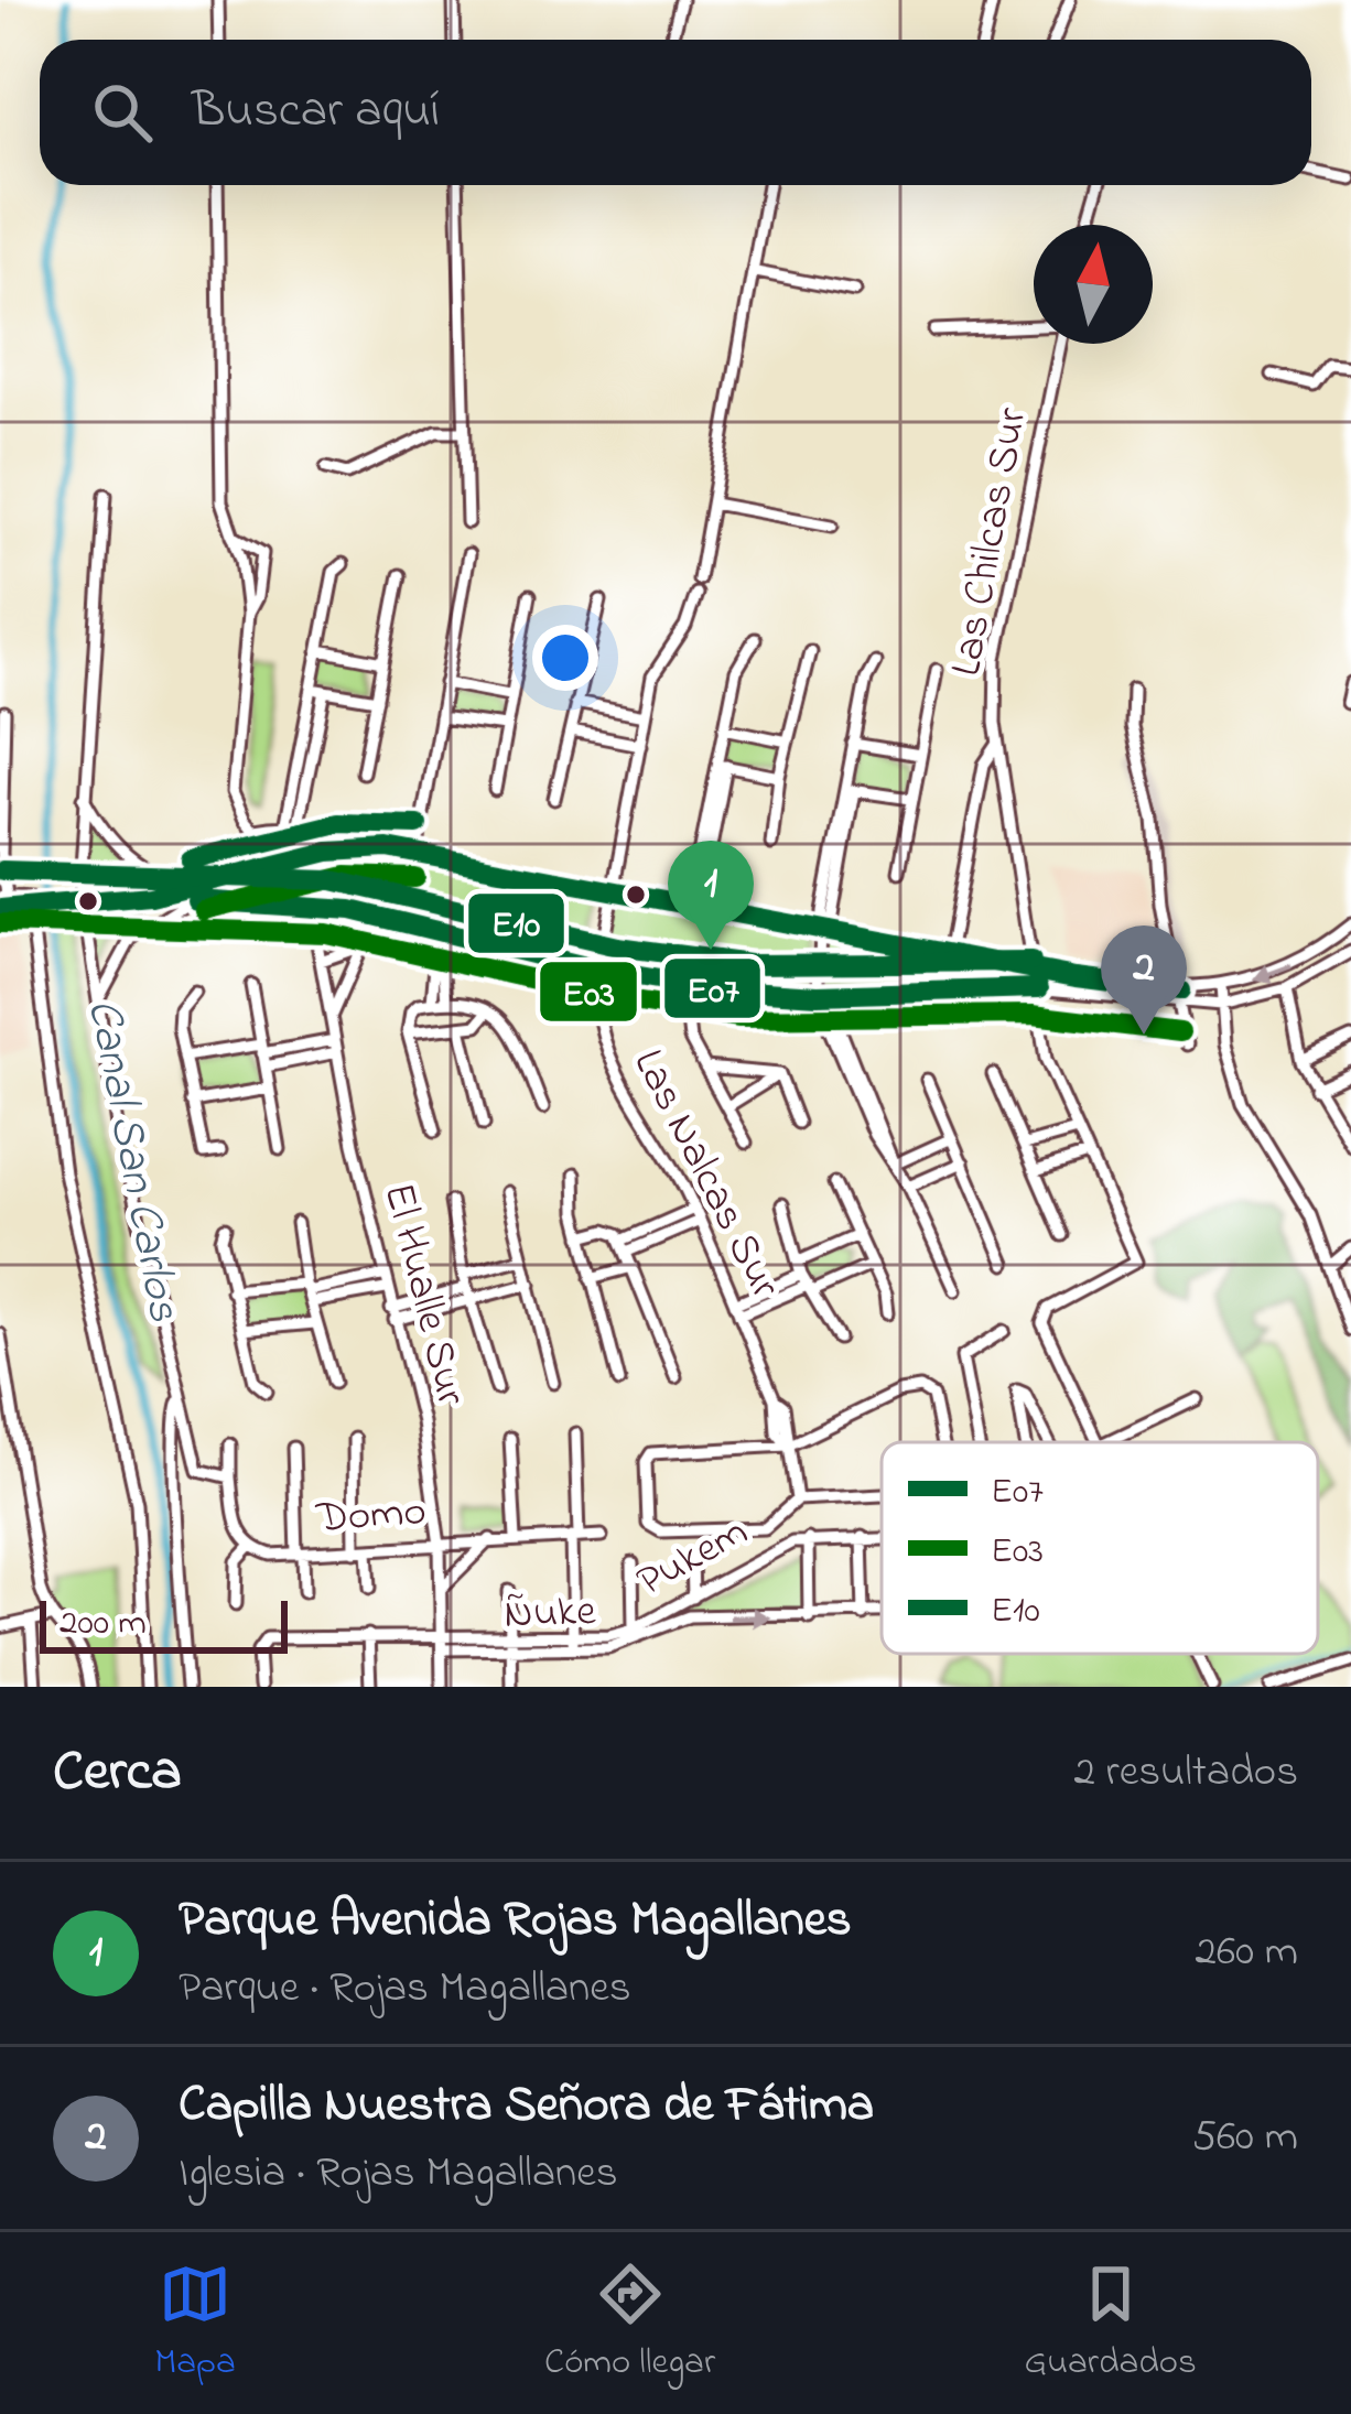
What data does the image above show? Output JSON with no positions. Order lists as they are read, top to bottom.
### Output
{
  "streets": {
    "street": [
      "Las Chilcas Sur",
      "Las Nalcas Sur",
      "El Hualle Sur",
      "Domo",
      "Pukem",
      "Ñuke"
    ]
  },
  "crossings": [
    ["El Hualle Sur", "Domo"],
    ["El Hualle Sur", "Pukem"],
    ["El Hualle Sur", "Ñuke"],
    ["Pukem", "Ñuke"]
  ],
  "one_way": ["Ñuke"],
  "water": ["Canal San Carlos"],
  "lines": ["transit line E10", "transit line E07", "transit line E03"],
  "legend": ["E07", "E03", "E10"],
  "scale_bar": "200 m",
  "north": "top",
  "page": {
    "search": "Buscar aquí",
    "pins": ["1", "2"],
    "scale": "200 m",
    "heading": ["Cerca", "2 resultados"],
    "list": [
      {
        "mark": "1",
        "name": "Parque Avenida Rojas Magallanes",
        "note": "Parque · Rojas Magallanes",
        "value": "260 m"
      },
      {
        "mark": "2",
        "name": "Capilla Nuestra Señora de Fátima",
        "note": "Iglesia · Rojas Magallanes",
        "value": "560 m"
      }
    ],
    "nav": ["Mapa", "Cómo llegar", "Guardados"]
  }
}
